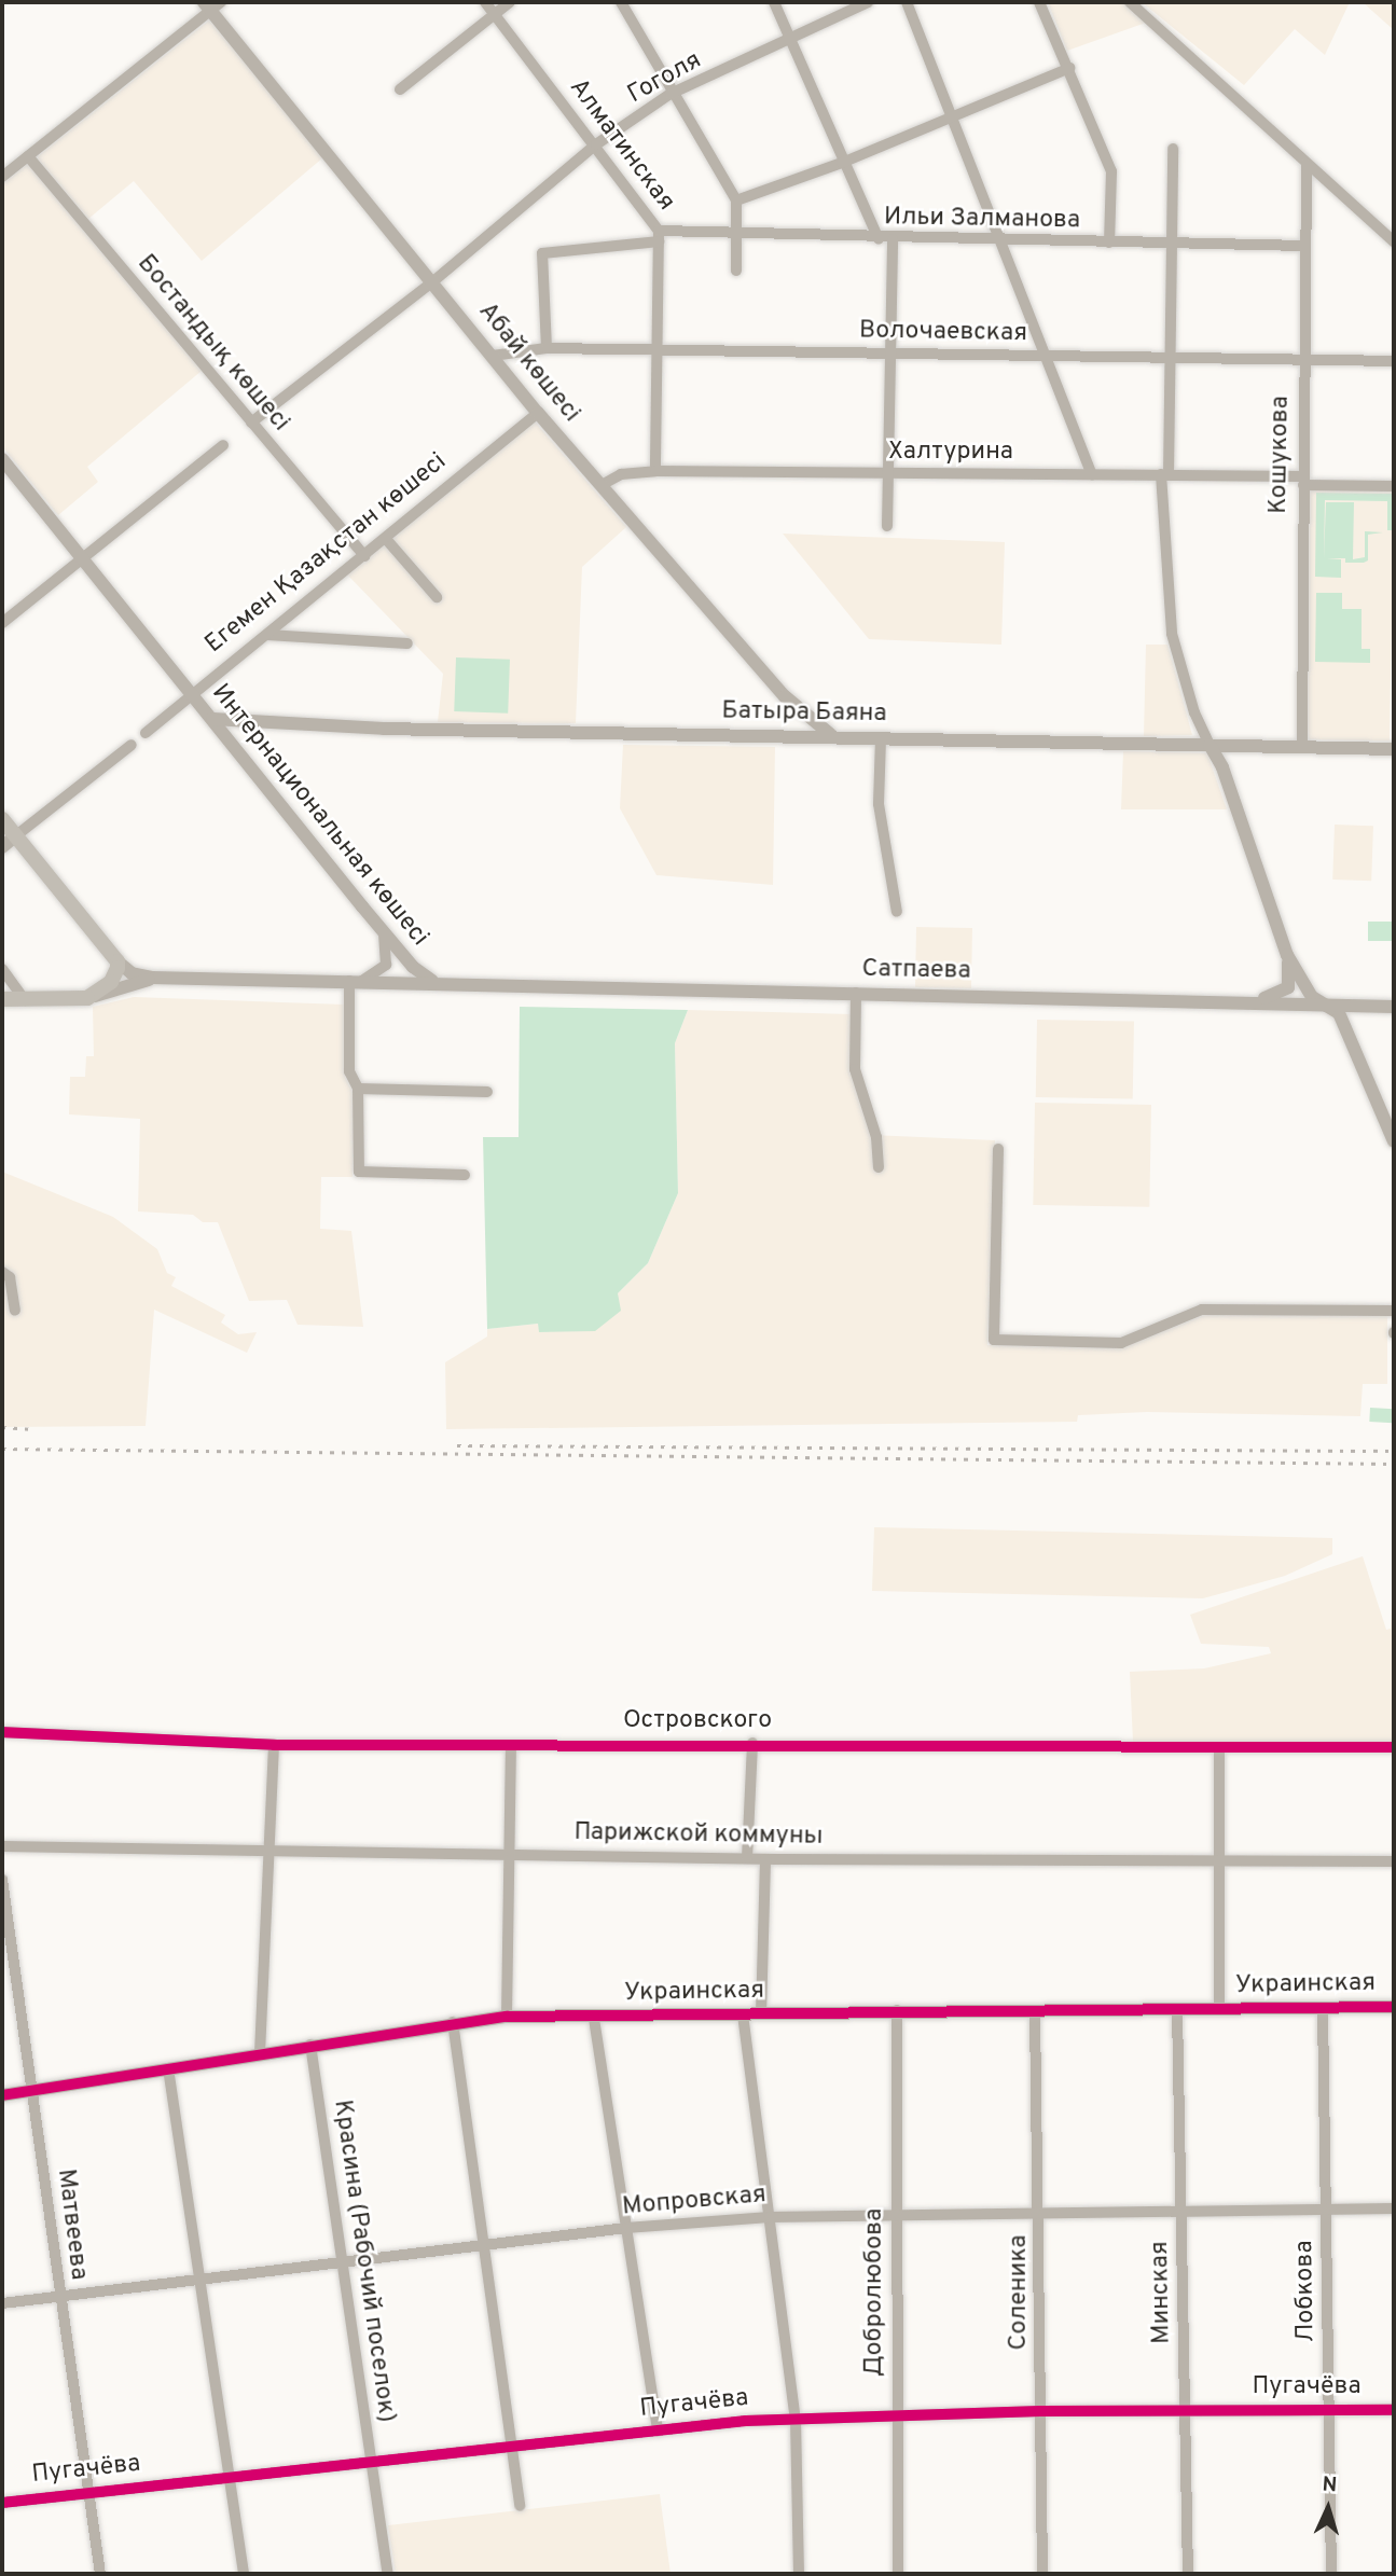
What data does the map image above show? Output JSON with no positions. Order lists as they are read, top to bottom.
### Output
{
  "streets": {
    "street": [
      "Гоголя",
      "Алматинская",
      "Ильи Залманова",
      "Волочаевская",
      "Бостандық көшесі",
      "Абай көшесі",
      "Халтурина",
      "Кошукова",
      "Егемен Қазақстан көшесі",
      "Батыра Баяна",
      "Интернациональная көшесі",
      "Сатпаева",
      "Островского",
      "Парижской коммуны",
      "Украинская",
      "Мопровская",
      "Матвеева",
      "Красина (Рабочий поселок)",
      "Лобкова",
      "Добролюбова",
      "Соленика",
      "Минская",
      "Пугачёва"
    ]
  },
  "crossings": [
    ["Гоголя", "Алматинская"],
    ["Гоголя", "Бостандық көшесі"],
    ["Гоголя", "Абай көшесі"],
    ["Алматинская", "Ильи Залманова"],
    ["Алматинская", "Волочаевская"],
    ["Алматинская", "Халтурина"],
    ["Ильи Залманова", "Волочаевская"],
    ["Ильи Залманова", "Кошукова"],
    ["Волочаевская", "Абай көшесі"],
    ["Волочаевская", "Кошукова"],
    ["Бостандық көшесі", "Егемен Қазақстан көшесі"],
    ["Абай көшесі", "Халтурина"],
    ["Абай көшесі", "Егемен Қазақстан көшесі"],
    ["Абай көшесі", "Батыра Баяна"],
    ["Халтурина", "Кошукова"],
    ["Кошукова", "Батыра Баяна"],
    ["Егемен Қазақстан көшесі", "Интернациональная көшесі"],
    ["Батыра Баяна", "Интернациональная көшесі"],
    ["Интернациональная көшесі", "Сатпаева"],
    ["Украинская", "Матвеева"],
    ["Украинская", "Красина (Рабочий поселок)"],
    ["Украинская", "Лобкова"],
    ["Украинская", "Добролюбова"],
    ["Украинская", "Соленика"],
    ["Украинская", "Минская"],
    ["Мопровская", "Матвеева"],
    ["Мопровская", "Красина (Рабочий поселок)"],
    ["Мопровская", "Лобкова"],
    ["Мопровская", "Добролюбова"],
    ["Мопровская", "Соленика"],
    ["Мопровская", "Минская"],
    ["Матвеева", "Пугачёва"],
    ["Красина (Рабочий поселок)", "Пугачёва"],
    ["Лобкова", "Пугачёва"],
    ["Добролюбова", "Пугачёва"],
    ["Соленика", "Пугачёва"],
    ["Минская", "Пугачёва"]
  ],
  "north": "top"
}
